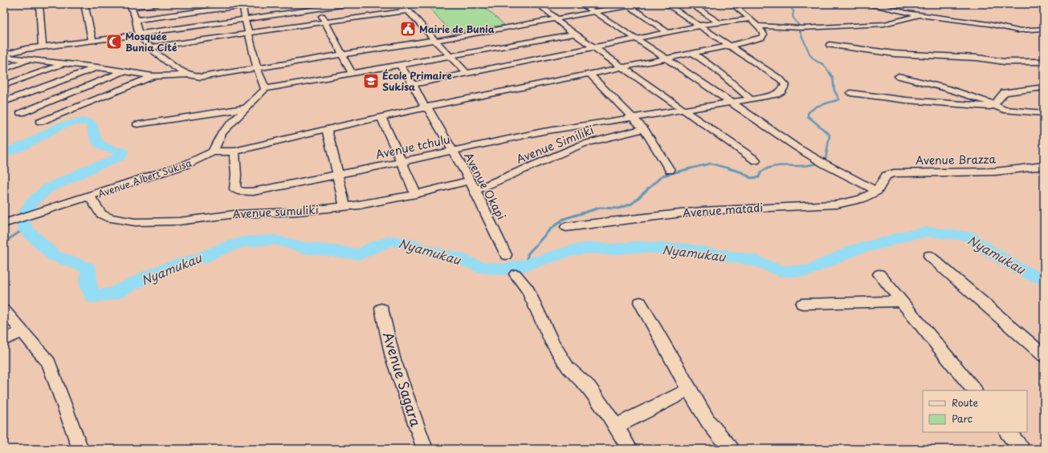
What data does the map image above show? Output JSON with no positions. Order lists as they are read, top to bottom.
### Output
{
  "streets": {
    "street": [
      "Avenue Similiki",
      "Avenue tchulu",
      "Avenue Brazza",
      "Avenue Albert Sukisa",
      "Avenue Okapi",
      "Avenue matadi",
      "Avenue sumuliki",
      "Avenue Sagara"
    ]
  },
  "crossings": [
    ["Avenue Similiki", "Avenue Okapi"],
    ["Avenue tchulu", "Avenue Okapi"],
    ["Avenue Brazza", "Avenue matadi"],
    ["Avenue Albert Sukisa", "Avenue sumuliki"],
    ["Avenue Okapi", "Avenue sumuliki"]
  ],
  "water": ["Nyamukau"],
  "places": {
    "public building": ["Mairie de Bunia"],
    "mosque": ["Mosquée Bunia Cité"],
    "school or university": ["École Primaire Sukisa"]
  },
  "legend": ["Route", "Parc"]
}
